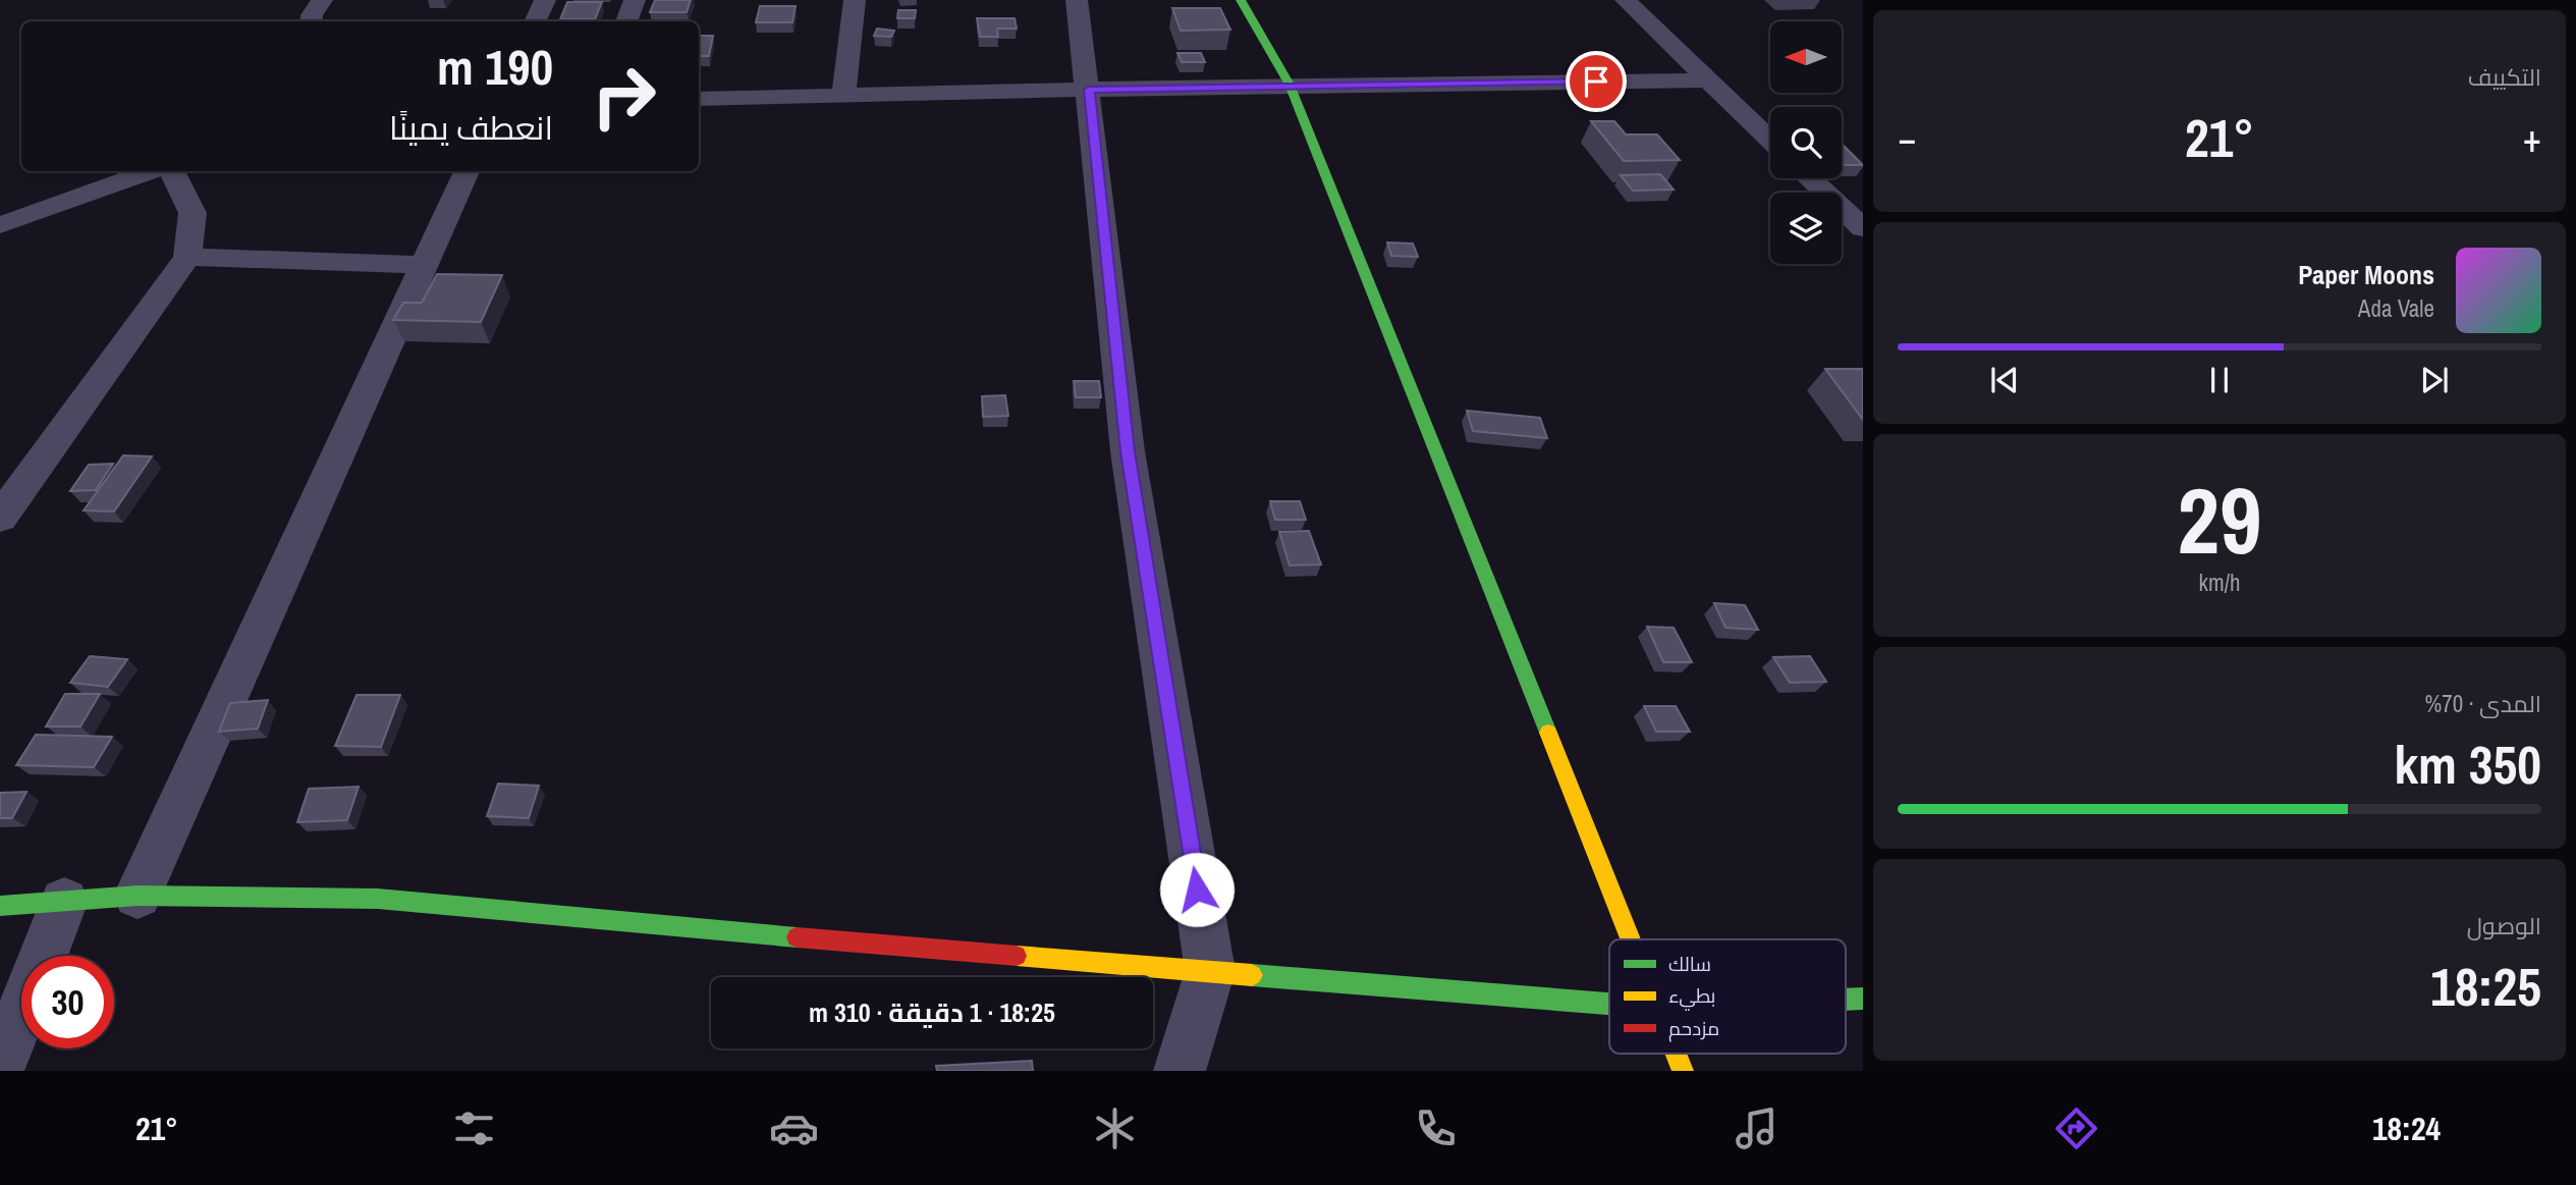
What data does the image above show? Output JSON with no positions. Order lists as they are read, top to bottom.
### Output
{
  "legend": ["سالك", "بطيء", "مزدحم"],
  "north": "left",
  "page": {
    "tile": [
      "التكييف",
      ["29", "km/h"],
      ["المدى · 70%", "350 km"],
      ["الوصول", "18:25"]
    ],
    "turn": ["190 m", "انعطف يمينًا"],
    "heat": ["−", "21°", "+"],
    "song": ["Paper Moons", "Ada Vale"],
    "limit": "30",
    "trip": "18:25 · 1 دقيقة · 310 m",
    "tabs": ["18:24", "21°"]
  }
}
